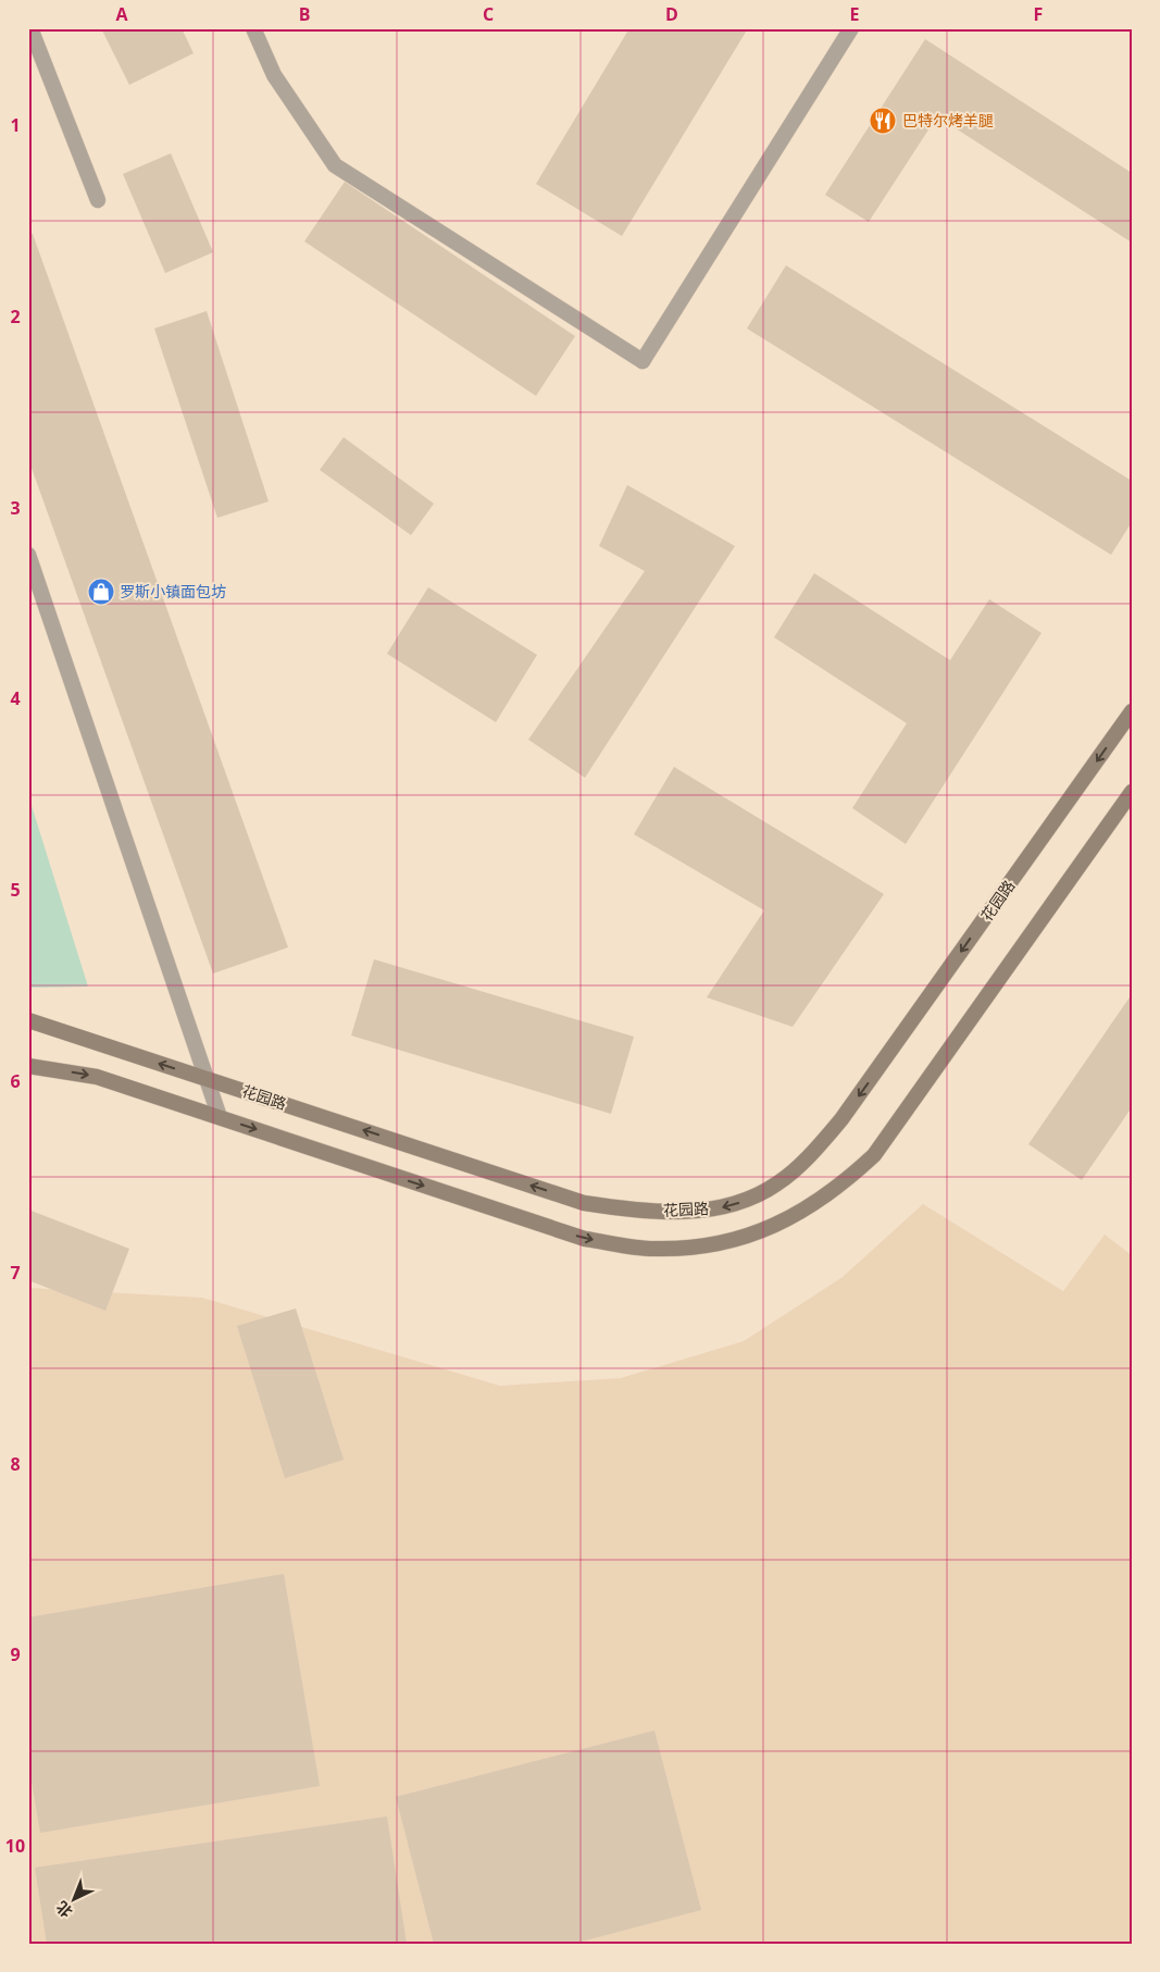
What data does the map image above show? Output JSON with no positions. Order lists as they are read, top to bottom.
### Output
{
  "streets": {
    "main road": ["花园路"]
  },
  "one_way": ["花园路"],
  "places": {
    "restaurant": ["巴特尔烤羊腿"],
    "shop": ["罗斯小镇面包坊"]
  },
  "north": "bottom left",
  "grid": {
    "columns": [
      "A",
      "B",
      "C",
      "D",
      "E",
      "F"
    ],
    "rows": [
      "1",
      "2",
      "3",
      "4",
      "5",
      "6",
      "7",
      "8",
      "9",
      "10"
    ]
  }
}
